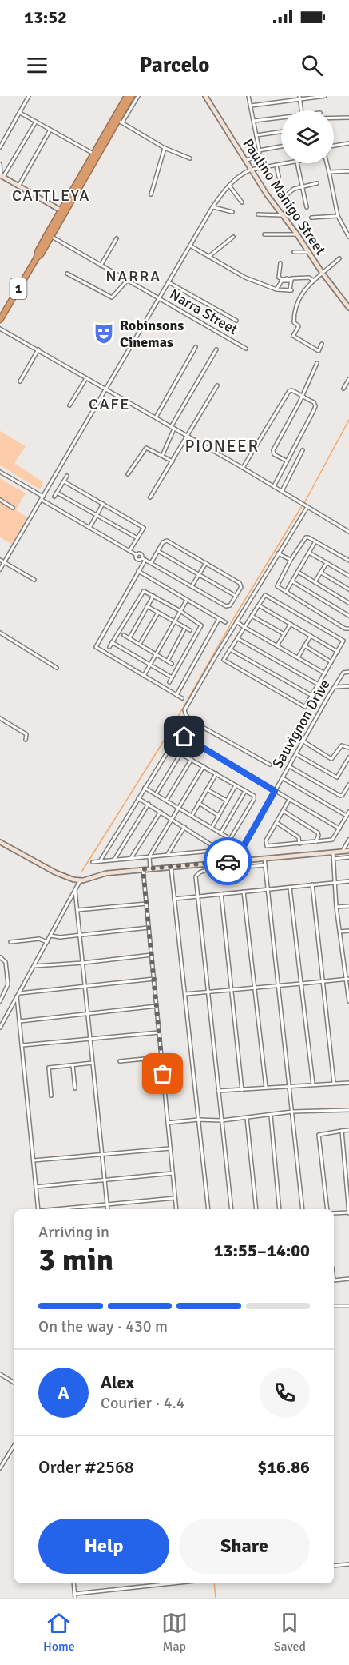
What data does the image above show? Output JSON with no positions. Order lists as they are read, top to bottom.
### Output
{
  "streets": {
    "highway": ["1"],
    "main road": ["Paulino Manigo Street"],
    "street": ["Narra Street", "Sauvignon Drive"]
  },
  "crossings": [
    ["1", "Narra Street"]
  ],
  "districts": [
    "CATTLEYA",
    "NARRA",
    "CAFE",
    "PIONEER"
  ],
  "places": {
    "theatre": ["Robinsons Cinemas"]
  },
  "page": {
    "status": "13:52",
    "header": "Parcelo",
    "heading": ["3 min", "Arriving in", "13:55–14:00"],
    "panel": [
      "Alex",
      "Courier · 4.4",
      "Order #2568",
      "$16.86"
    ],
    "bar": "On the way · 430 m",
    "round": "A",
    "buttons": ["Help", "Share"],
    "tabs": ["Home", "Map", "Saved"]
  }
}
